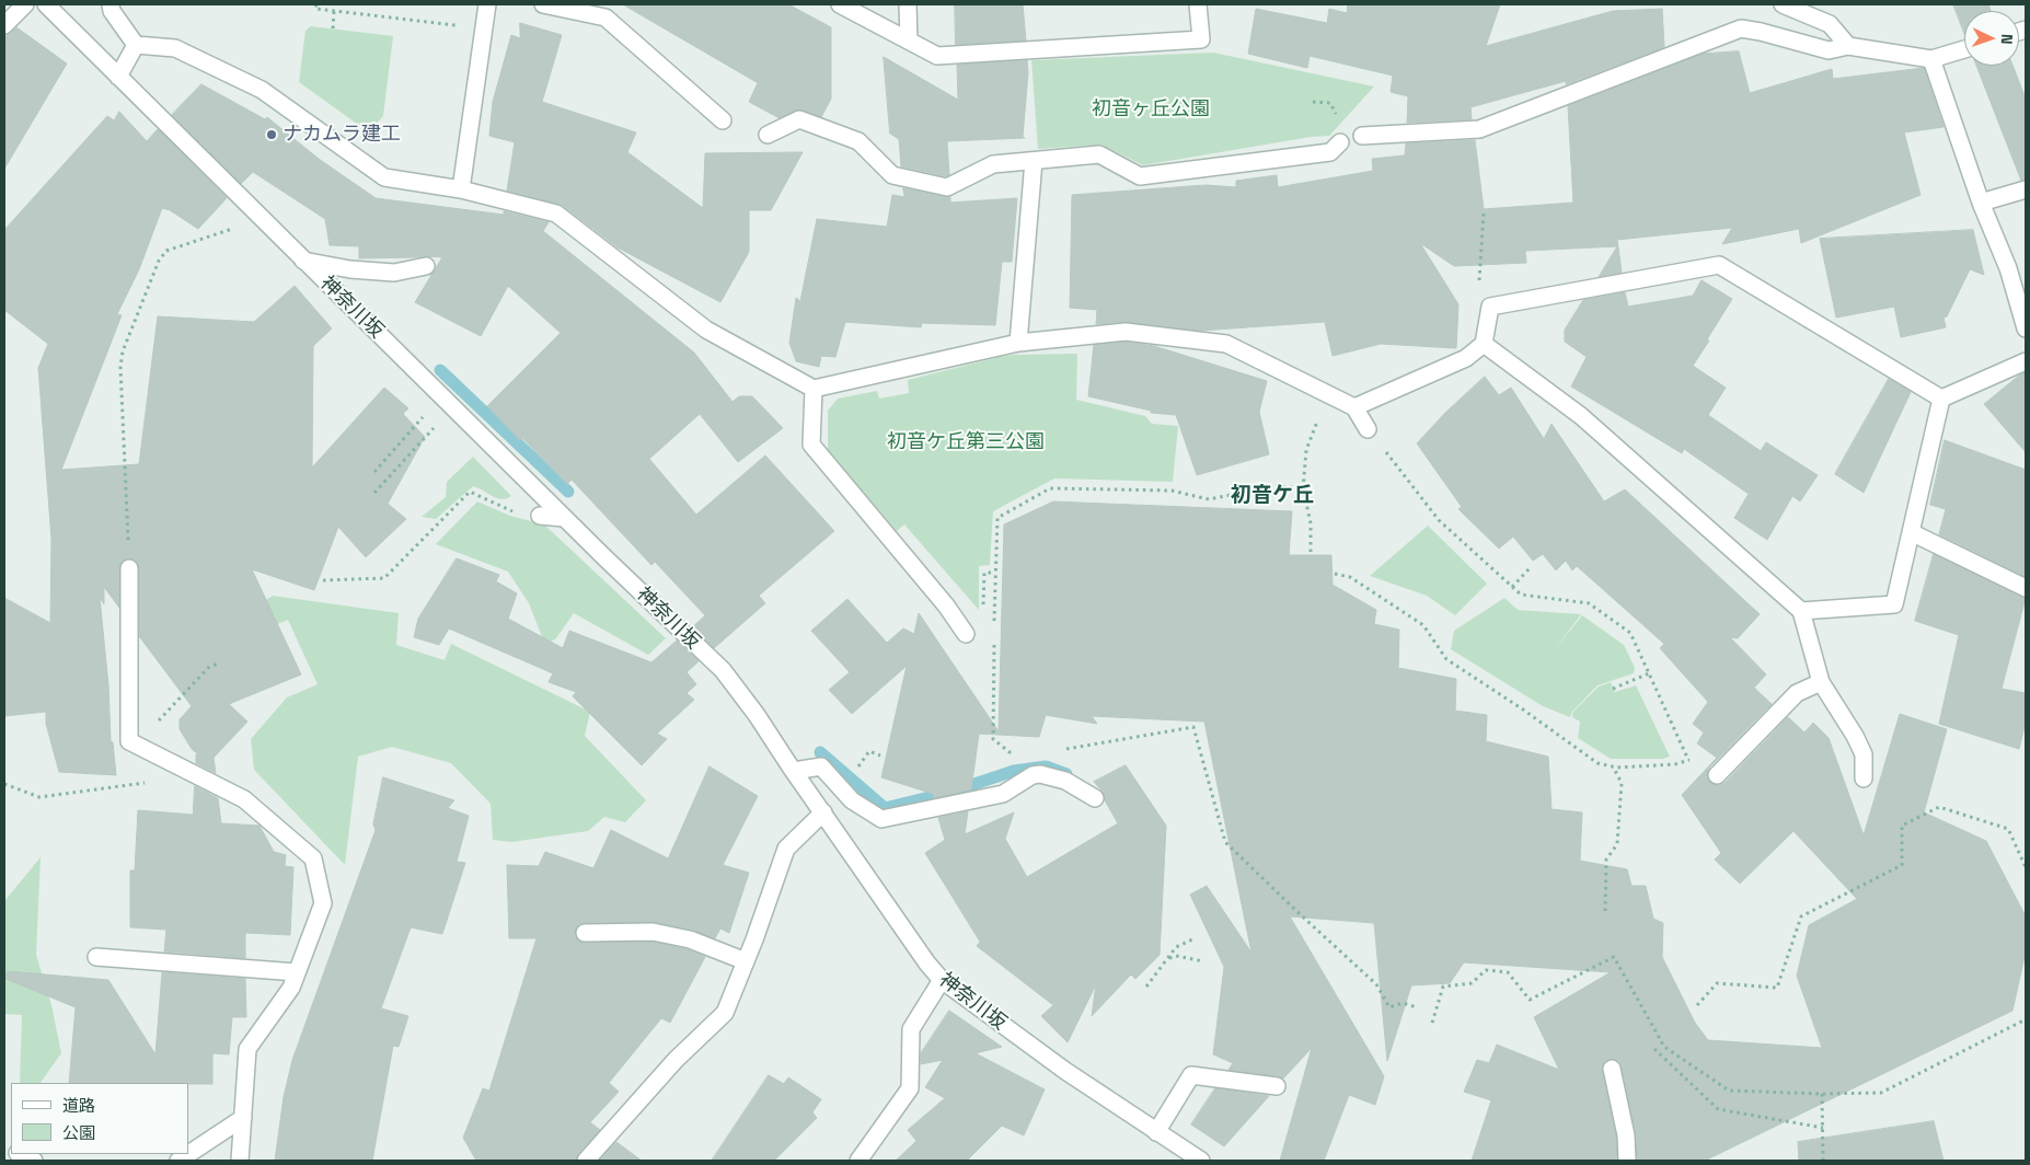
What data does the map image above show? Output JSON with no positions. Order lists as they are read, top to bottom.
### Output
{
  "streets": {
    "street": ["神奈川坂"]
  },
  "districts": ["初音ケ丘"],
  "parks": ["初音ヶ丘公園", "初音ケ丘第三公園"],
  "places": ["ナカムラ建工"],
  "legend": ["道路", "公園"],
  "north": "right"
}
